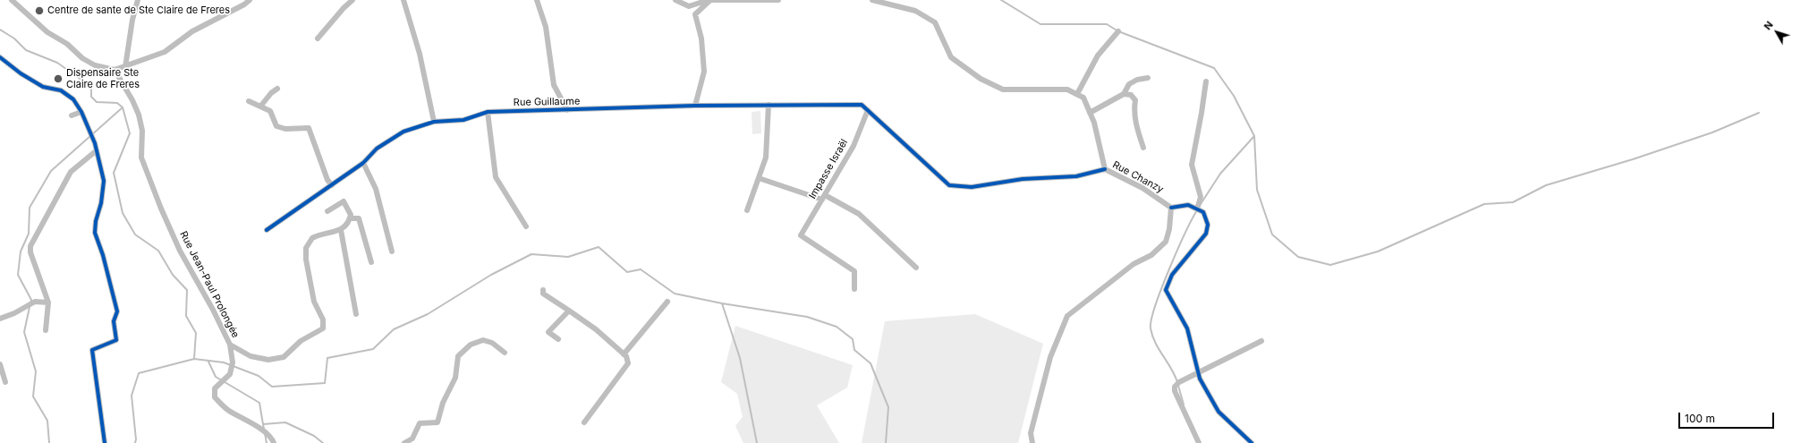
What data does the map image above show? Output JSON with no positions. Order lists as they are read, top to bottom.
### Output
{
  "streets": {
    "street": [
      "Rue Guillaume",
      "Impasse Israël",
      "Rue Chanzy",
      "Rue Jean-Paul Prolongée"
    ]
  },
  "crossings": [
    ["Rue Guillaume", "Impasse Israël"]
  ],
  "places": ["Centre de sante de Ste Claire de Freres", "Dispensaire Ste Claire de Freres"],
  "scale_bar": "100 m",
  "north": "top left"
}
